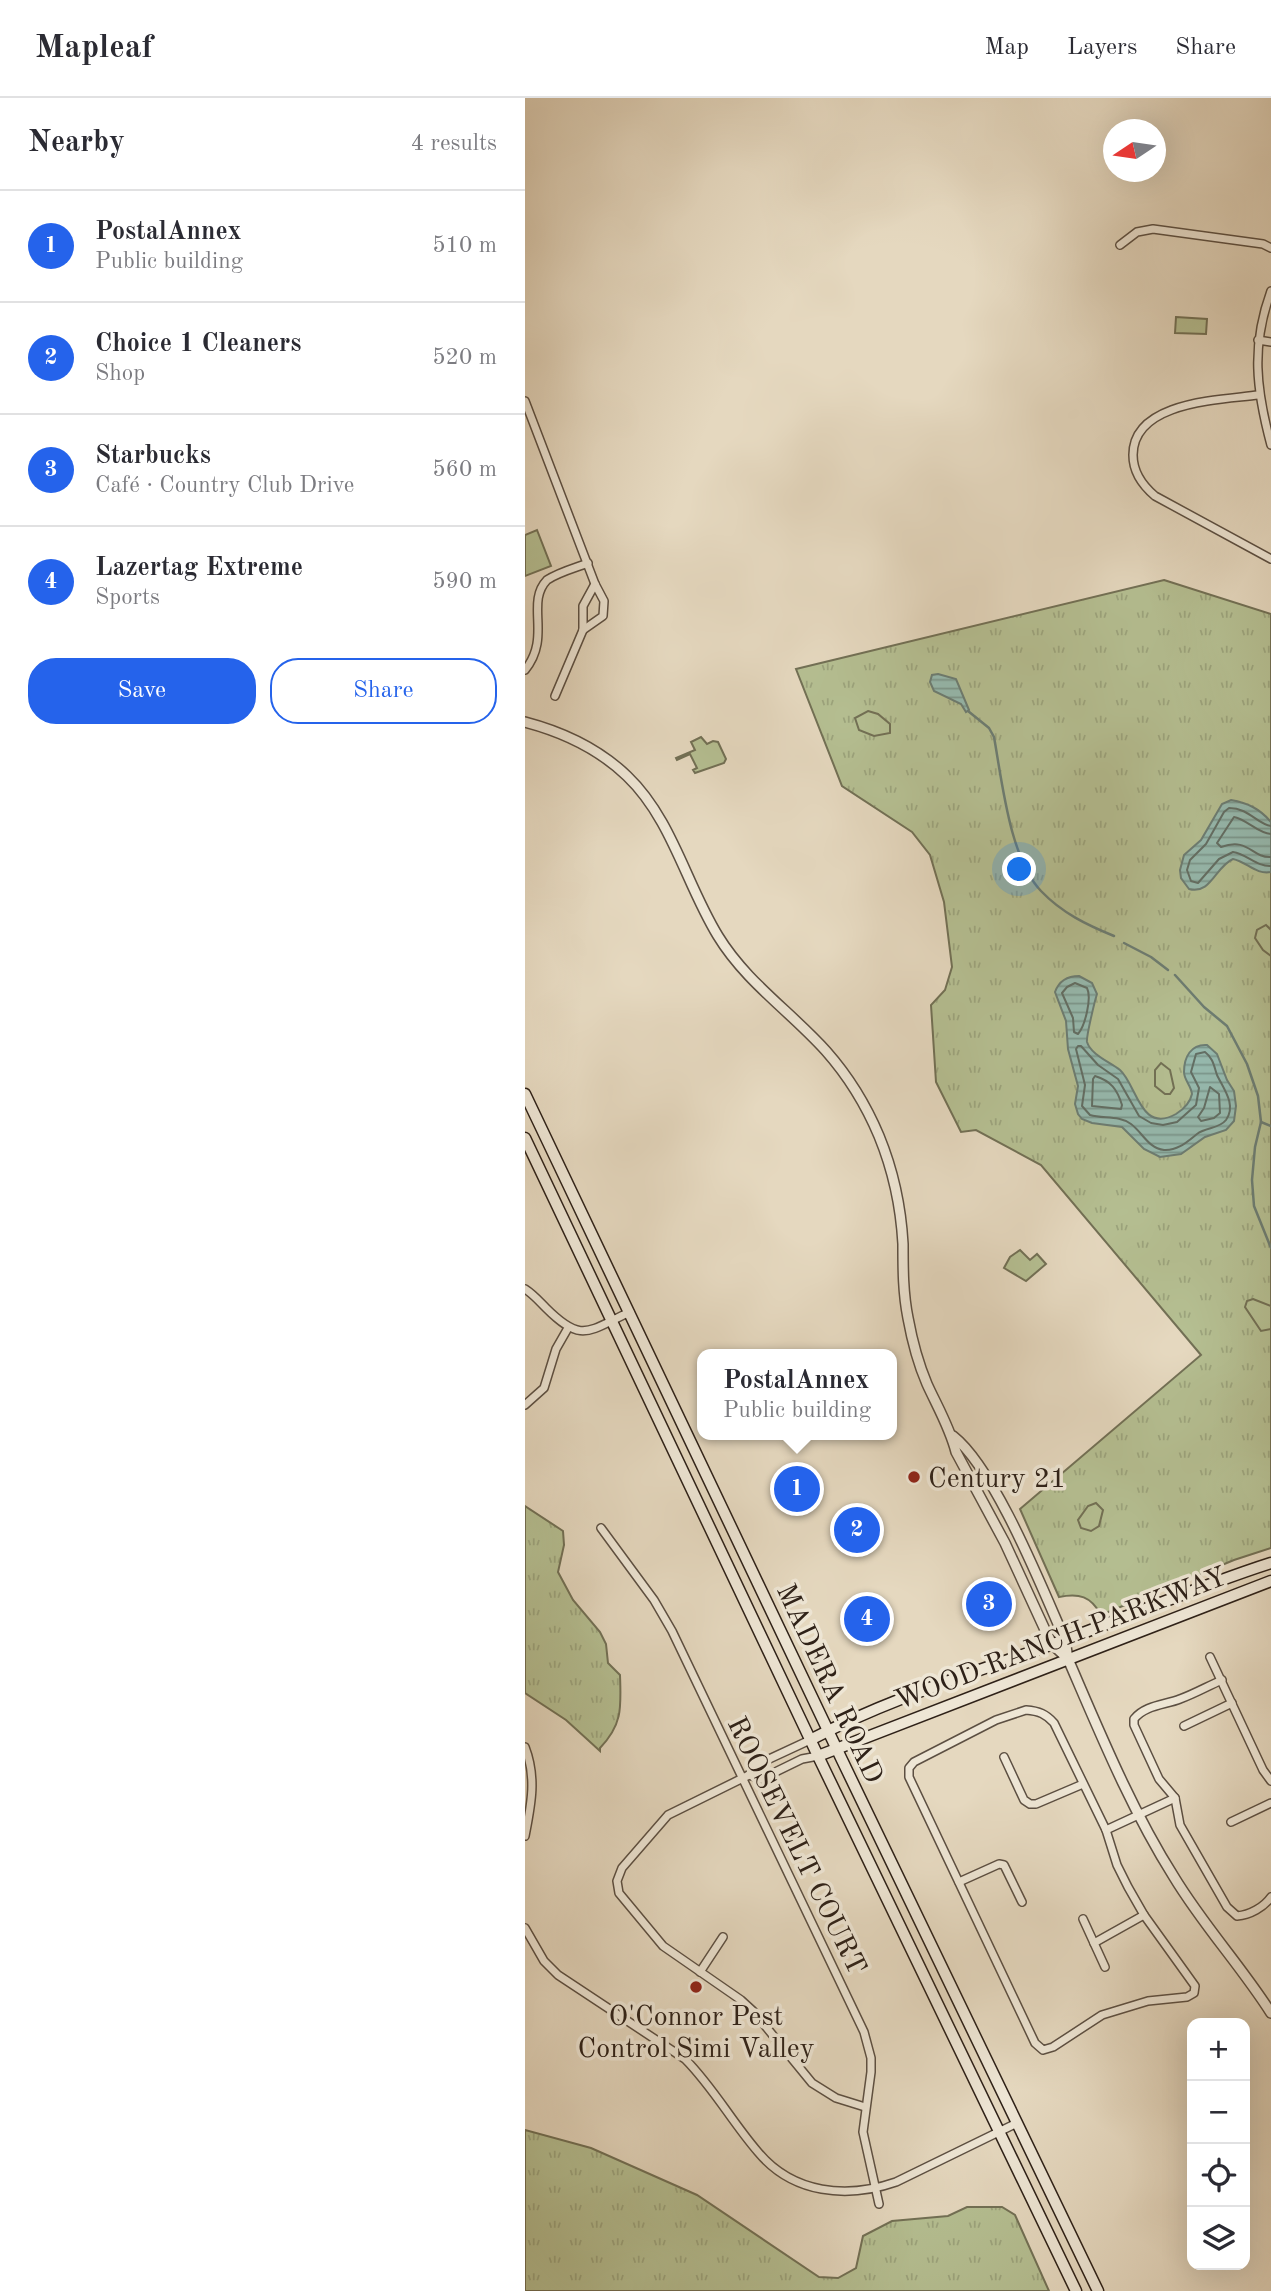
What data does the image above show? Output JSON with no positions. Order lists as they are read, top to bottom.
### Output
{
  "streets": {
    "main road": ["WOOD RANCH PARKWAY", "MADERA ROAD"],
    "street": ["ROOSEVELT COURT"]
  },
  "crossings": [
    ["WOOD RANCH PARKWAY", "MADERA ROAD"],
    ["WOOD RANCH PARKWAY", "ROOSEVELT COURT"]
  ],
  "places": ["Century 21", "O'Connor Pest Control Simi Valley"],
  "north": "left",
  "page": {
    "header": "Mapleaf",
    "nav": ["Map", "Layers", "Share"],
    "heading": ["Nearby", "4 results"],
    "list": [
      {
        "mark": "1",
        "name": "PostalAnnex",
        "note": "Public building",
        "value": "510 m"
      },
      {
        "mark": "2",
        "name": "Choice 1 Cleaners",
        "note": "Shop",
        "value": "520 m"
      },
      {
        "mark": "3",
        "name": "Starbucks",
        "note": "Café · Country Club Drive",
        "value": "560 m"
      },
      {
        "mark": "4",
        "name": "Lazertag Extreme",
        "note": "Sports",
        "value": "590 m"
      }
    ],
    "buttons": ["Save", "Share"],
    "popup": ["PostalAnnex", "Public building"],
    "pins": [
      "1",
      "2",
      "3",
      "4"
    ],
    "map_buttons": ["+", "−"]
  }
}
